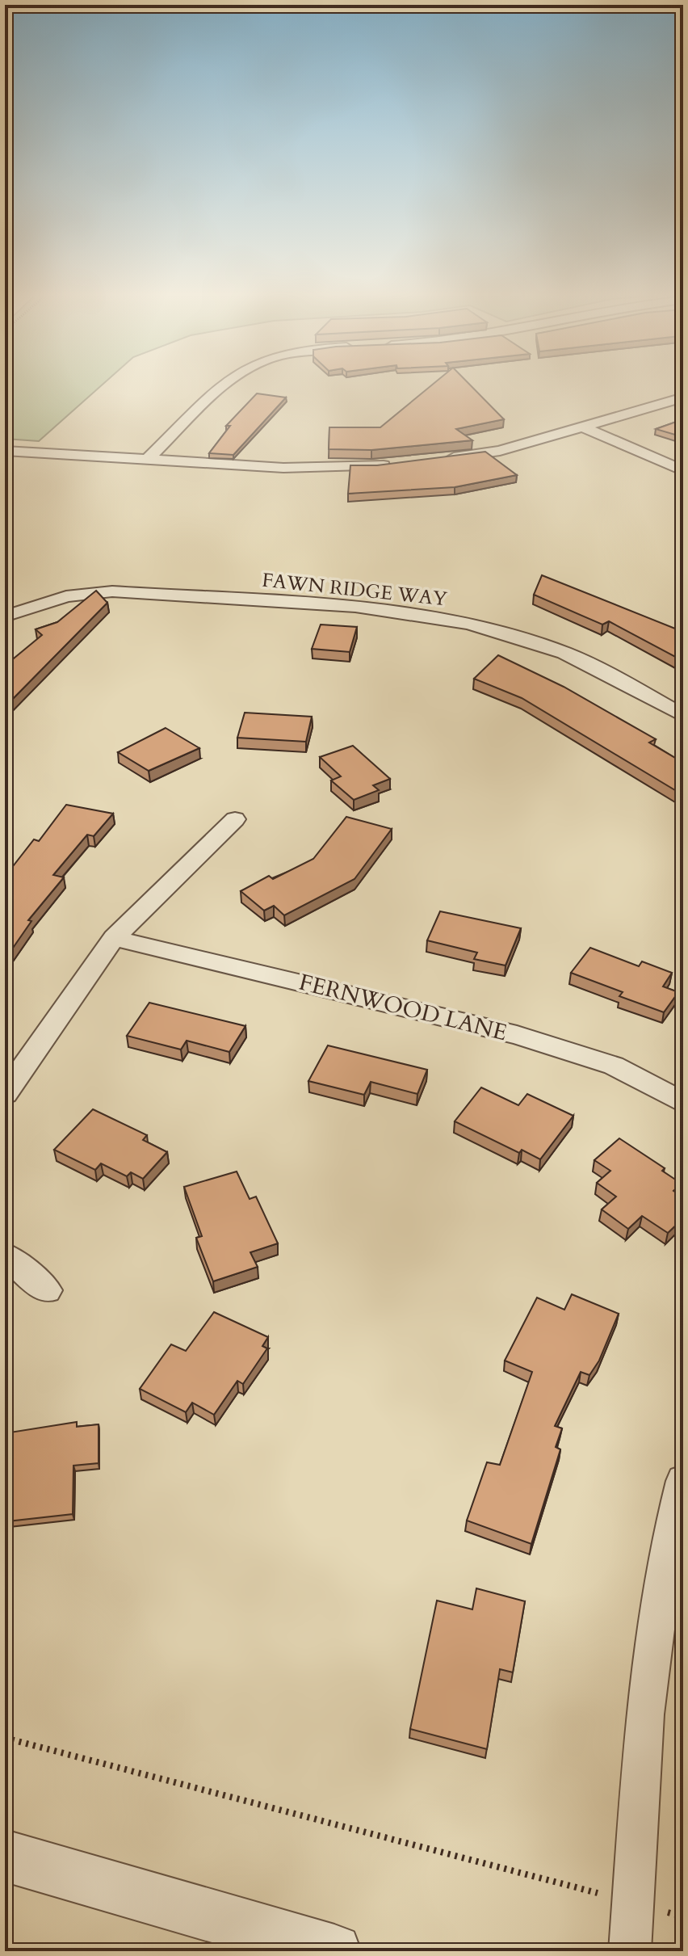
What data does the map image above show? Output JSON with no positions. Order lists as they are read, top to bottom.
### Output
{
  "streets": {
    "street": ["FAWN RIDGE WAY", "FERNWOOD LANE"]
  }
}
